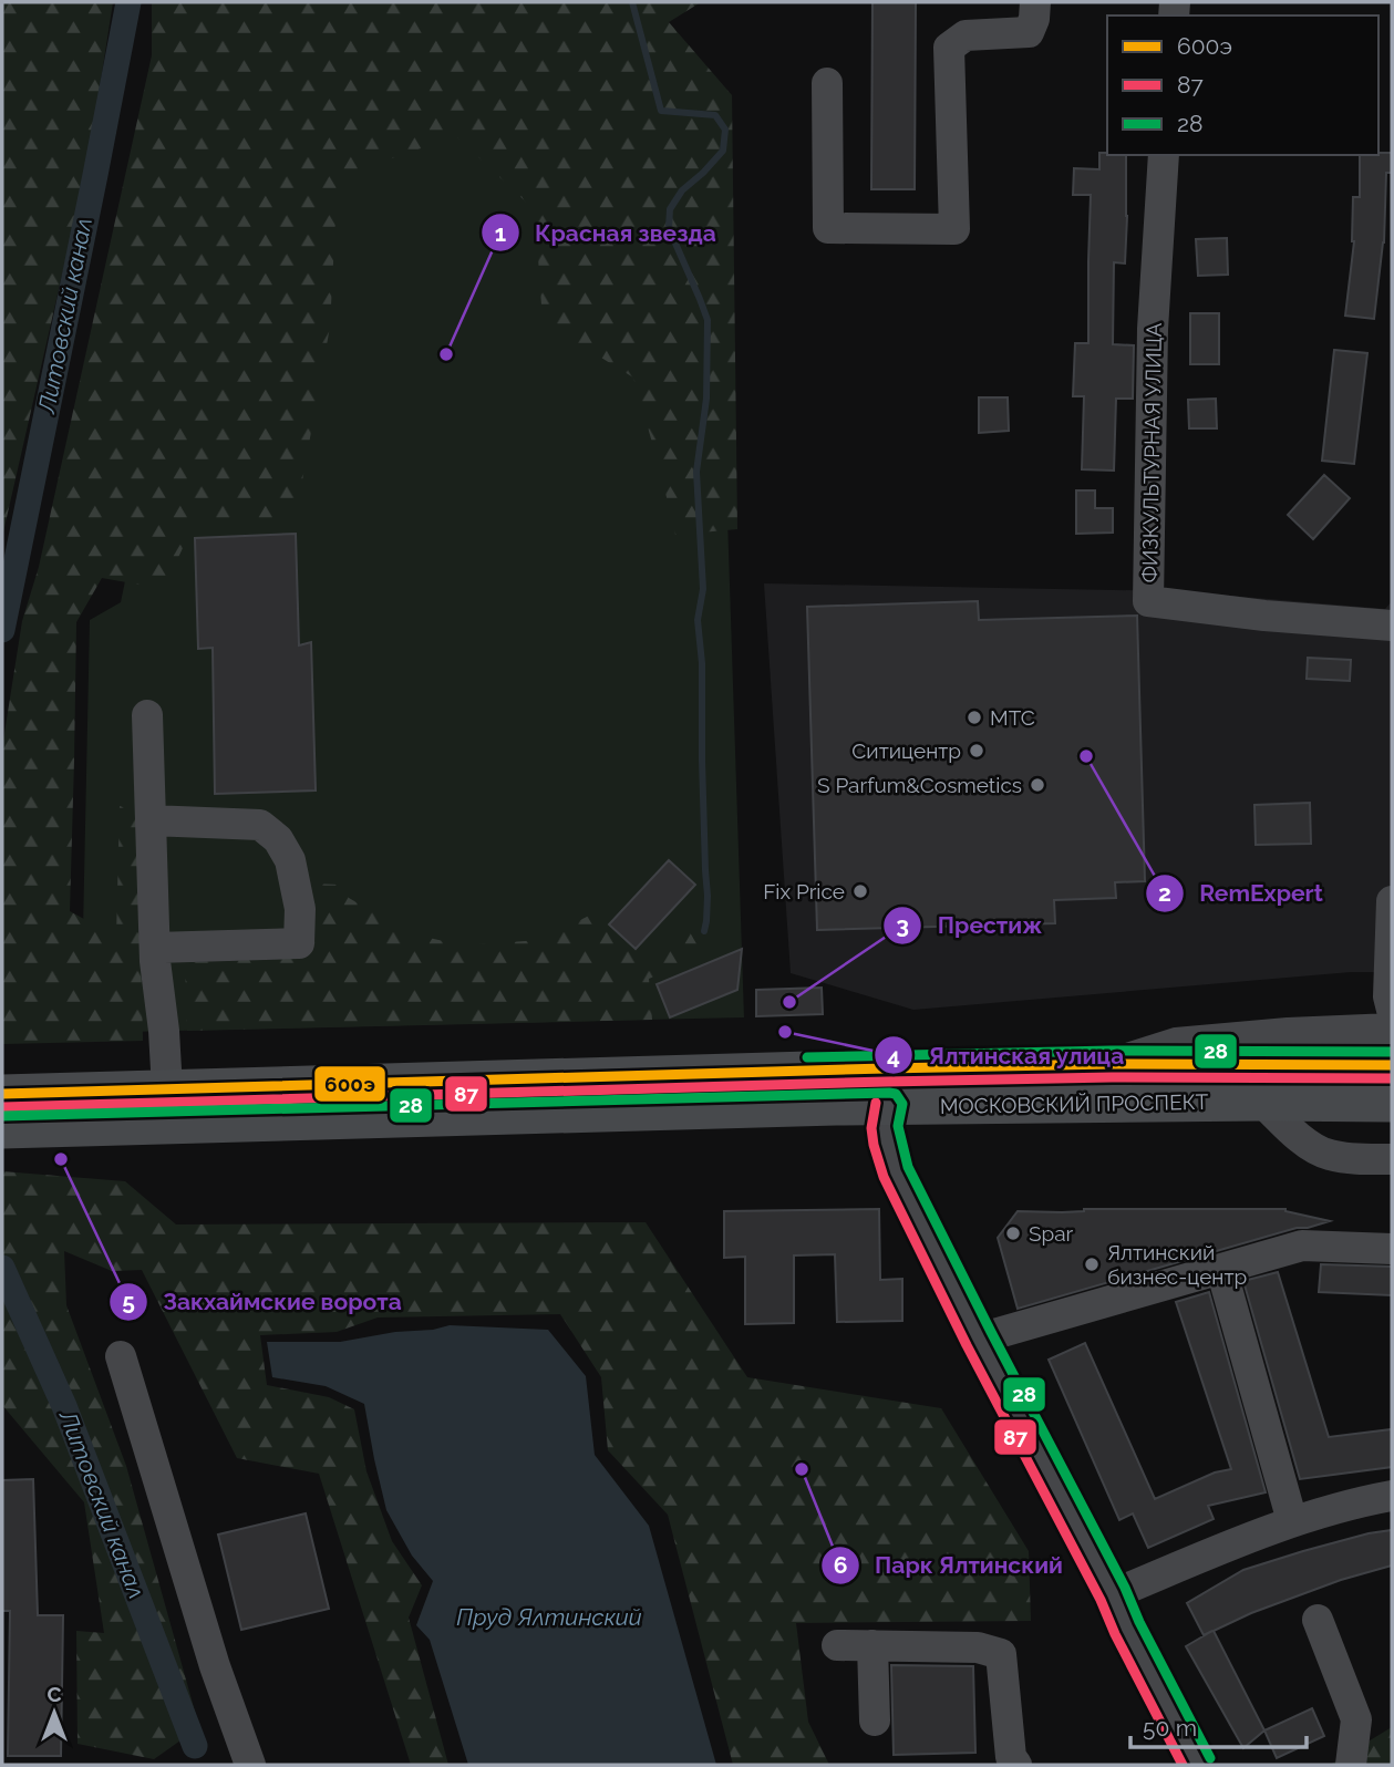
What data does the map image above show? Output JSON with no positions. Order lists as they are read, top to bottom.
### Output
{
  "streets": {
    "main road": ["МОСКОВСКИЙ ПРОСПЕКТ"],
    "street": ["ФИЗКУЛЬТУРНАЯ УЛИЦА"]
  },
  "water": ["Литовский канал", "Пруд Ялтинский"],
  "places": [
    "Красная звезда",
    "МТС",
    "Ситицентр",
    "RemExpert",
    "S Parfum&Cosmetics",
    "Fix Price",
    "Престиж",
    "Ялтинская улица",
    "Закхаймские ворота",
    "Spar",
    "Ялтинский бизнес-центр",
    "Парк Ялтинский"
  ],
  "lines": ["transit line 28", "transit line 600э", "transit line 87"],
  "legend": ["600э", "87", "28"],
  "scale_bar": "50 m",
  "north": "top"
}
